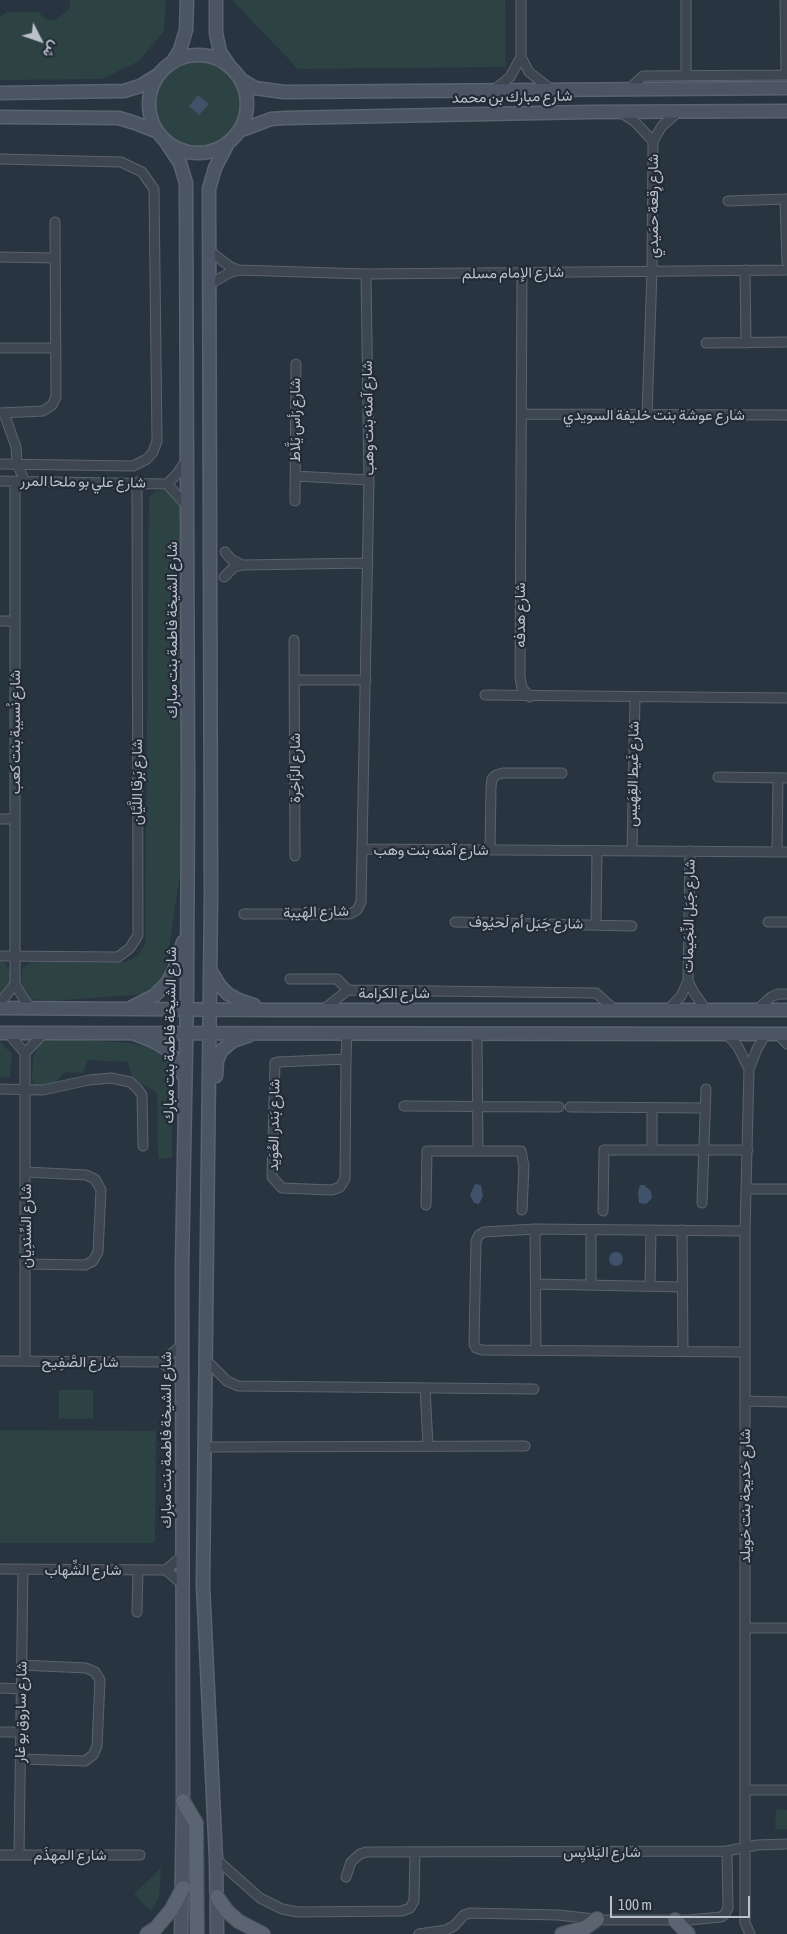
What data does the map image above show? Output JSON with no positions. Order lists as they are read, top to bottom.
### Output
{
  "streets": {
    "main road": ["شارع مبارك بن محمد", "شارع الشيخة فاطمة بنت مبارك", "شارع الكرامة"],
    "street": [
      "شارع رِقعة حمَيدي",
      "شارع الإمام مسلم",
      "شارع عوشة بنت خليفة السويدي",
      "شارع آمنه بنت وهب",
      "شارع رَأس يَلَّاط",
      "شارع علي بو ملحا المرر",
      "شارع هدفه",
      "شارع نُسيبة بنت كعب",
      "شارع الزَّاخِرة",
      "شارع غَيط القِهَيس",
      "شارع بَرقا اللَّيَّان",
      "شارع الهَيبة",
      "شارع جَبَل النِّجَيمات",
      "شارع جَبَل أم لَحيُوف",
      "شارع بَندر العُوَيد",
      "شارع السِّندِيان",
      "شارع الصَّفِيح",
      "شارع خديجة بنت خويلد",
      "شارع الشِّهاب",
      "شارع ساروق بو غار",
      "شارع اليَلايِس",
      "شارع المِهذَم"
    ]
  },
  "crossings": [
    ["شارع مبارك بن محمد", "شارع رِقعة حمَيدي"],
    ["شارع مبارك بن محمد", "شارع الشيخة فاطمة بنت مبارك"],
    ["شارع رِقعة حمَيدي", "شارع الإمام مسلم"],
    ["شارع رِقعة حمَيدي", "شارع عوشة بنت خليفة السويدي"],
    ["شارع الإمام مسلم", "شارع آمنه بنت وهب"],
    ["شارع الإمام مسلم", "شارع هدفه"],
    ["شارع عوشة بنت خليفة السويدي", "شارع هدفه"],
    ["شارع آمنه بنت وهب", "شارع رَأس يَلَّاط"],
    ["شارع آمنه بنت وهب", "شارع غَيط القِهَيس"],
    ["شارع آمنه بنت وهب", "شارع الهَيبة"],
    ["شارع آمنه بنت وهب", "شارع جَبَل النِّجَيمات"],
    ["شارع آمنه بنت وهب", "شارع جَبَل أم لَحيُوف"],
    ["شارع علي بو ملحا المرر", "شارع الشيخة فاطمة بنت مبارك"],
    ["شارع علي بو ملحا المرر", "شارع نُسيبة بنت كعب"],
    ["شارع علي بو ملحا المرر", "شارع بَرقا اللَّيَّان"],
    ["شارع الشيخة فاطمة بنت مبارك", "شارع الكرامة"],
    ["شارع نُسيبة بنت كعب", "شارع بَرقا اللَّيَّان"],
    ["شارع جَبَل النِّجَيمات", "شارع الكرامة"],
    ["شارع السِّندِيان", "شارع الصَّفِيح"],
    ["شارع خديجة بنت خويلد", "شارع اليَلايِس"],
    ["شارع الشِّهاب", "شارع ساروق بو غار"],
    ["شارع ساروق بو غار", "شارع المِهذَم"]
  ],
  "scale_bar": "100 m",
  "north": "bottom right"
}
